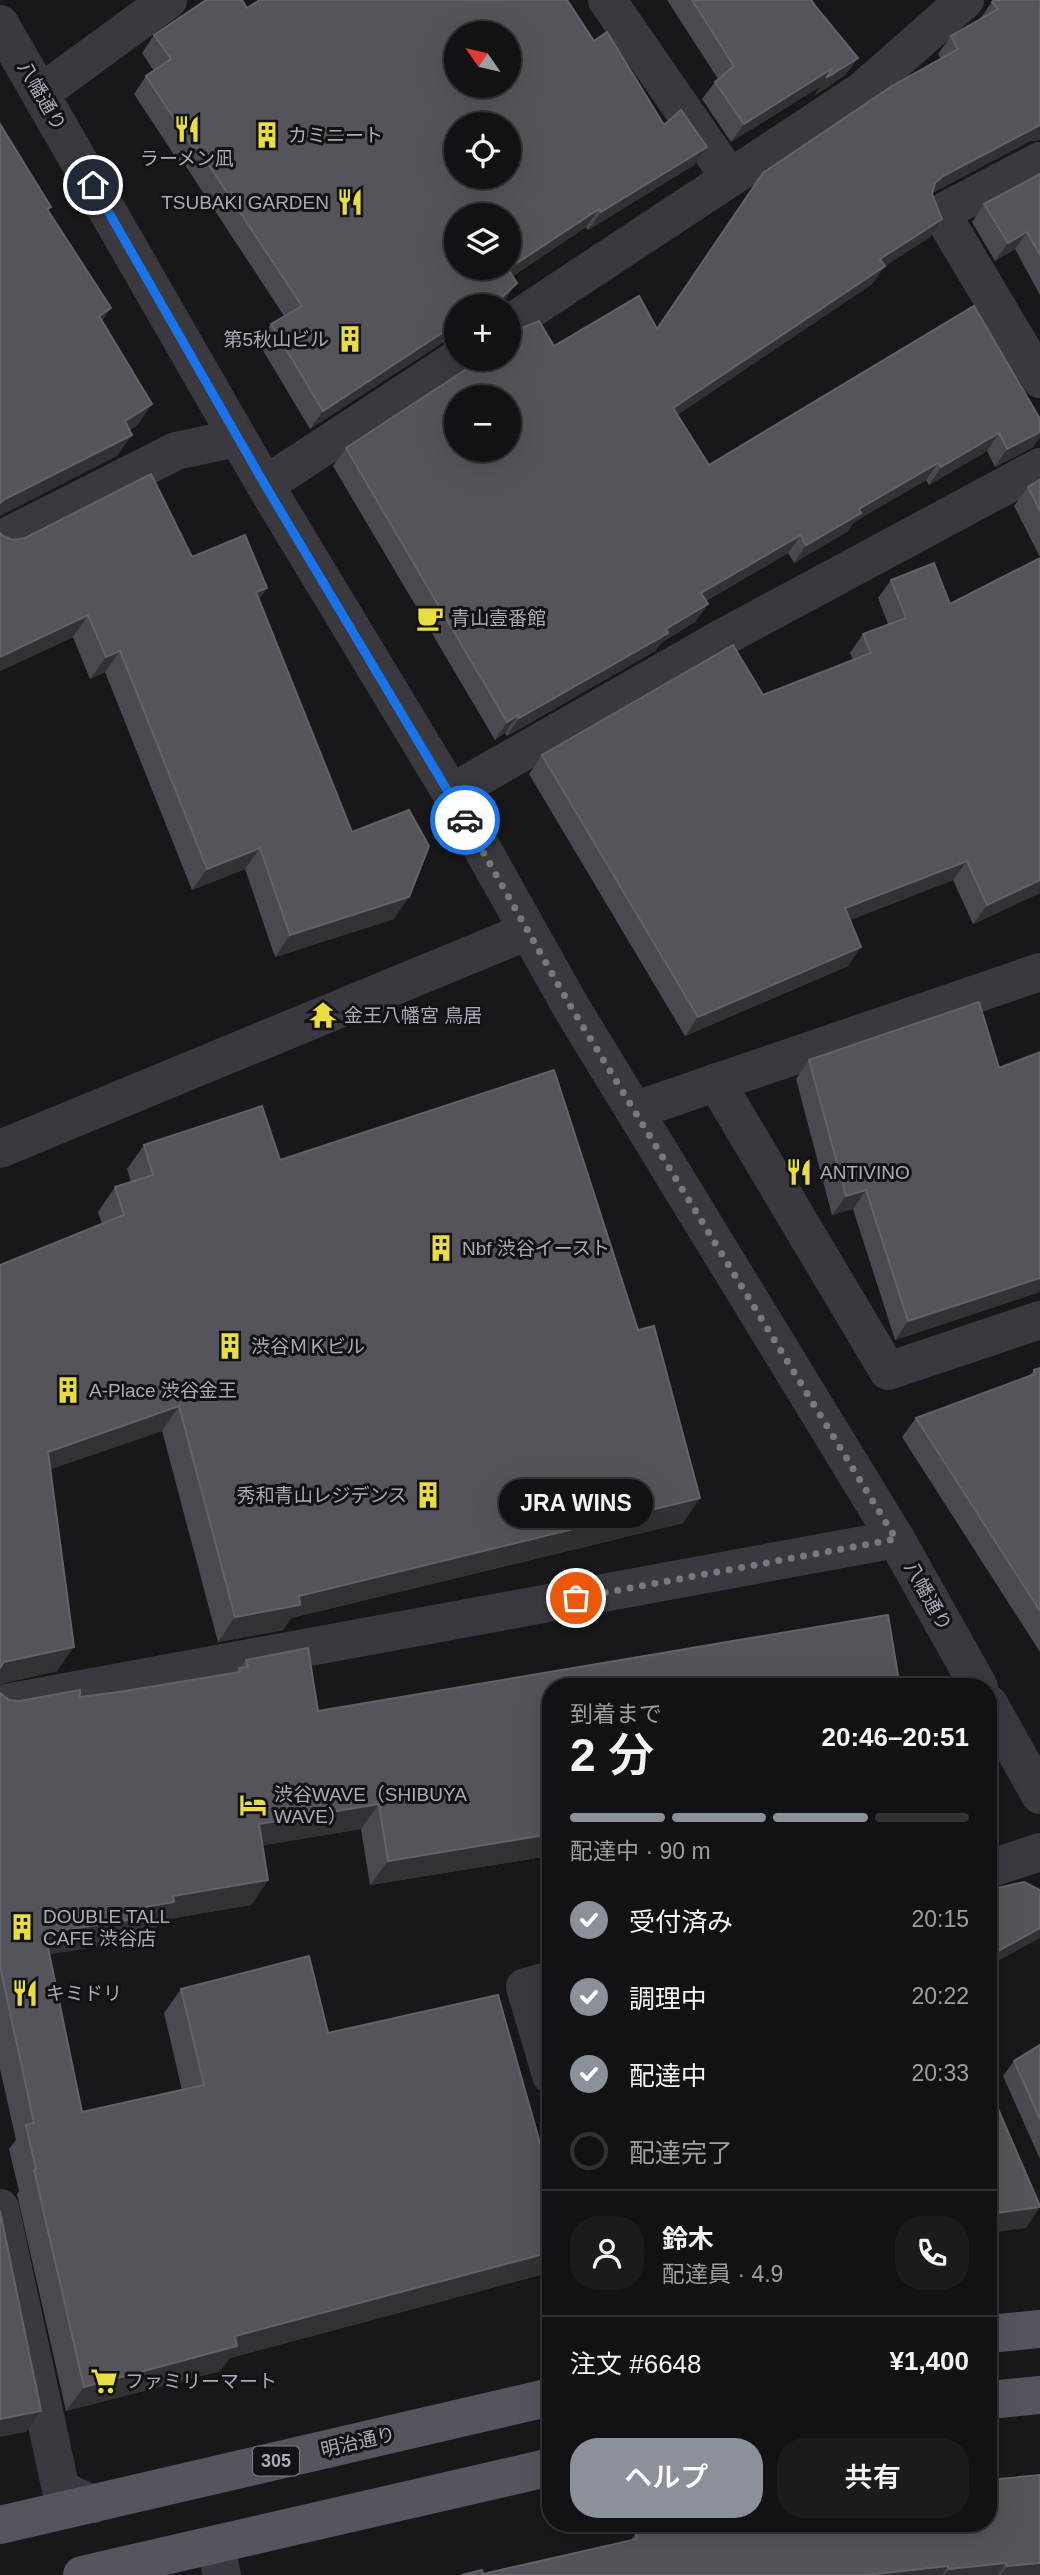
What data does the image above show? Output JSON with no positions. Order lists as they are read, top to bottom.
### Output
{
  "streets": {
    "main road": ["明治通り", "305"],
    "street": ["八幡通り"]
  },
  "places": {
    "restaurant": [
      "ラーメン凪",
      "TSUBAKI GARDEN",
      "ANTIVINO",
      "キミドリ"
    ],
    "building": [
      "カミニート",
      "第5秋山ビル",
      "Nbf 渋谷イースト",
      "渋谷ＭＫビル",
      "A-Place 渋谷金王",
      "秀和青山レジデンス",
      "DOUBLE TALL CAFE 渋谷店"
    ],
    "cafe": ["青山壹番館"],
    "temple": ["金王八幡宮 鳥居"],
    "other": ["JRA WINS"],
    "hotel": ["渋谷WAVE（SHIBUYA WAVE）"],
    "supermarket": ["ファミリーマート"]
  },
  "north": "top left",
  "page": {
    "map_buttons": ["+", "−"],
    "bubble": "JRA WINS",
    "heading": ["2 分", "到着まで", "20:46–20:51"],
    "panel": [
      "鈴木",
      "配達員 · 4.9",
      "注文 #6648",
      "¥1,400"
    ],
    "bar": "配達中 · 90 m",
    "list": [
      ["受付済み", "20:15"],
      ["調理中", "20:22"],
      ["配達中", "20:33"],
      "配達完了"
    ],
    "buttons": ["ヘルプ", "共有"]
  }
}
